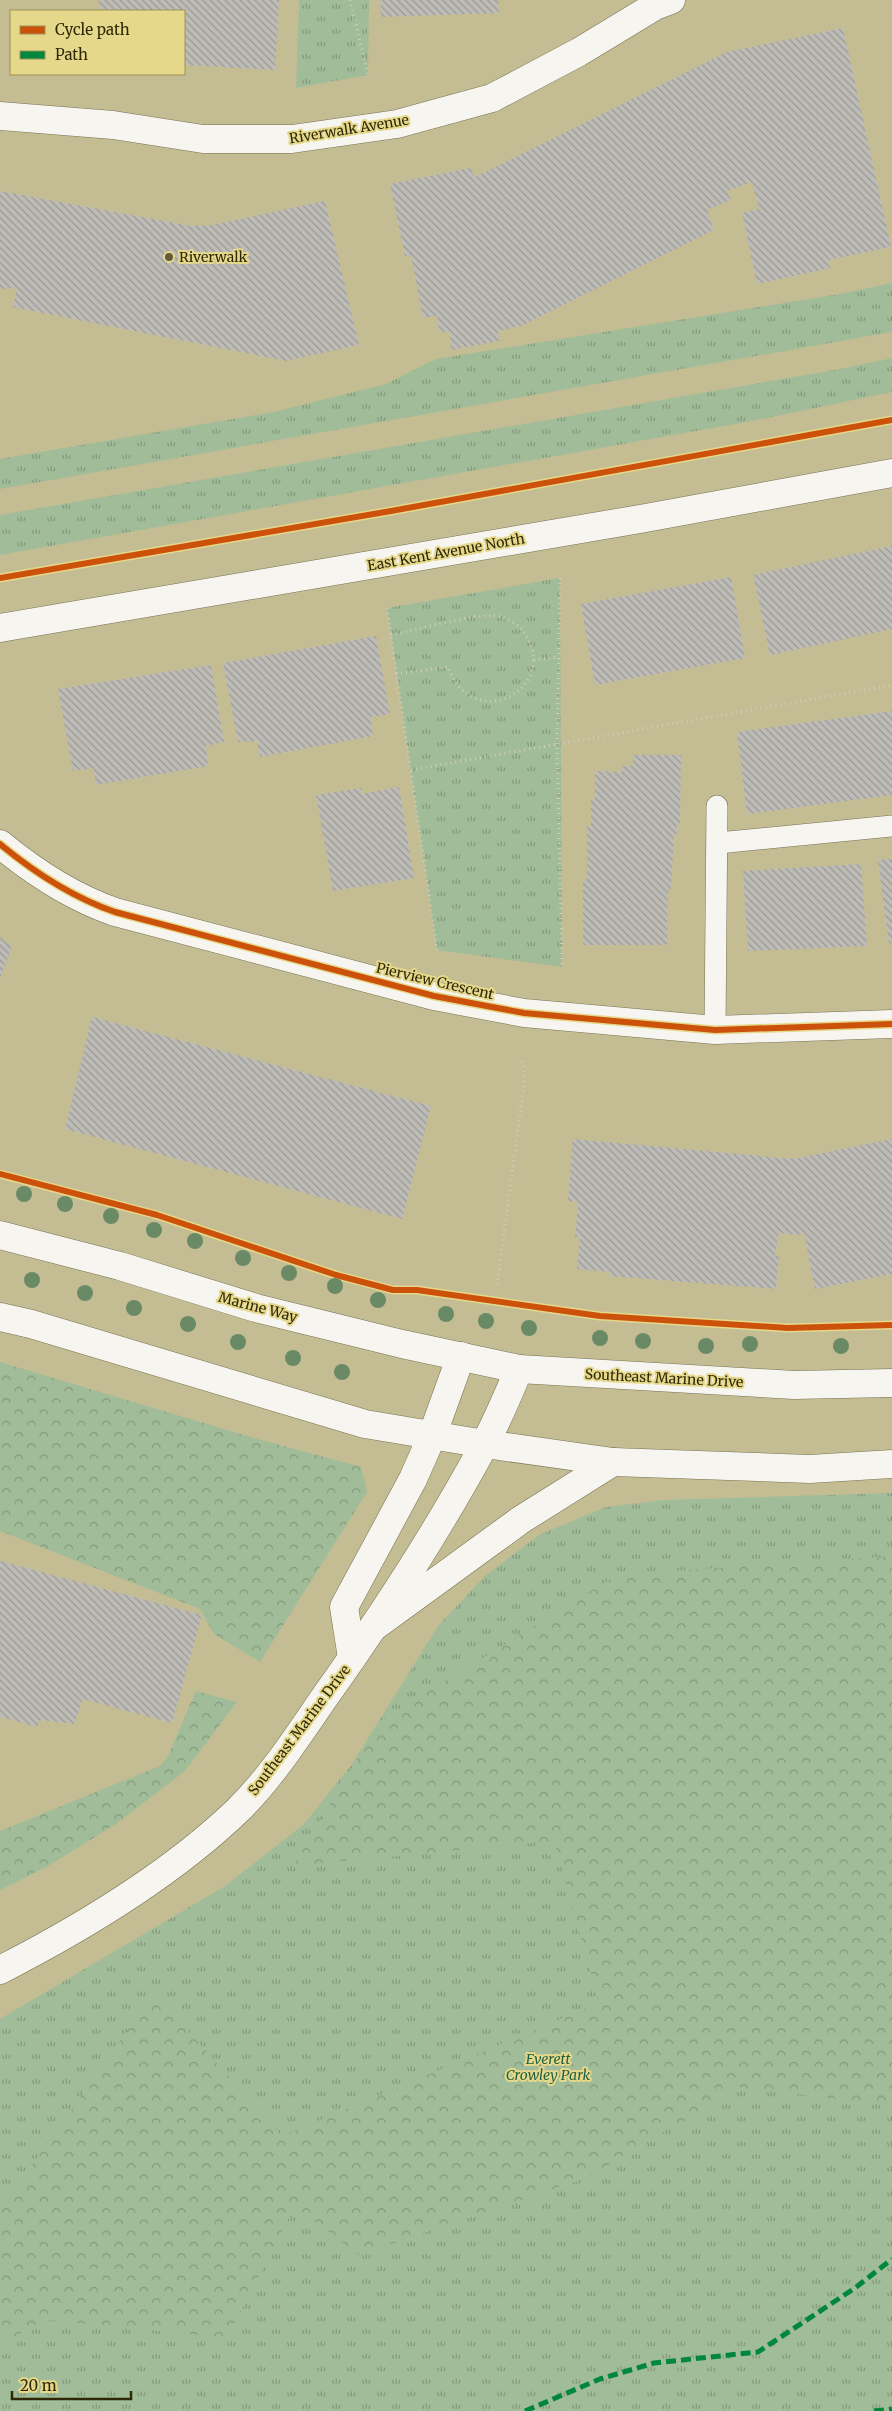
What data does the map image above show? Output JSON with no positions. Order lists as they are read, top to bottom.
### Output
{
  "streets": {
    "street": [
      "Riverwalk Avenue",
      "East Kent Avenue North",
      "Pierview Crescent",
      "Marine Way",
      "Southeast Marine Drive"
    ]
  },
  "crossings": [
    ["Marine Way", "Southeast Marine Drive"]
  ],
  "parks": ["Everett Crowley Park"],
  "places": ["Riverwalk"],
  "legend": ["Cycle path", "Path"],
  "scale_bar": "20 m"
}
